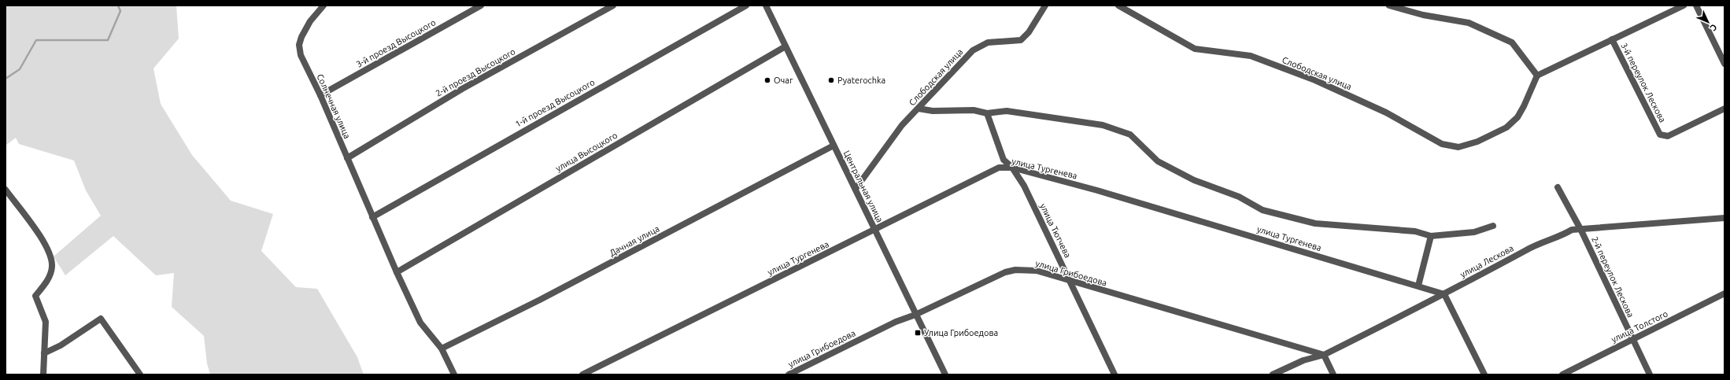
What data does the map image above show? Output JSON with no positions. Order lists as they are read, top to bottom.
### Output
{
  "streets": {
    "street": [
      "3-й проезд Высоцкого",
      "2-й проезд Высоцкого",
      "Слободская улица",
      "3-й переулок Лескова",
      "1-й проезд Высоцкого",
      "Солнечная улица",
      "улица Высоцкого",
      "улица Тургенева",
      "Центральная улица",
      "улица Тютчева",
      "Дачная улица",
      "улица Лескова",
      "улица Грибоедова",
      "2-й переулок Лескова",
      "улица Толстого"
    ]
  },
  "crossings": [
    ["3-й проезд Высоцкого", "Солнечная улица"],
    ["2-й проезд Высоцкого", "Солнечная улица"],
    ["Слободская улица", "3-й переулок Лескова"],
    ["Слободская улица", "Центральная улица"],
    ["1-й проезд Высоцкого", "Солнечная улица"],
    ["Солнечная улица", "улица Высоцкого"],
    ["улица Высоцкого", "Центральная улица"],
    ["улица Тургенева", "Центральная улица"],
    ["улица Тургенева", "улица Тютчева"],
    ["улица Тургенева", "улица Лескова"],
    ["Центральная улица", "Дачная улица"],
    ["Центральная улица", "улица Грибоедова"],
    ["улица Тютчева", "улица Грибоедова"],
    ["улица Лескова", "улица Грибоедова"],
    ["улица Лескова", "2-й переулок Лескова"],
    ["2-й переулок Лескова", "улица Толстого"]
  ],
  "places": {
    "other": ["Очаг", "Pyaterochka"],
    "transit": ["Улица Грибоедова"]
  },
  "north": "bottom right"
}
